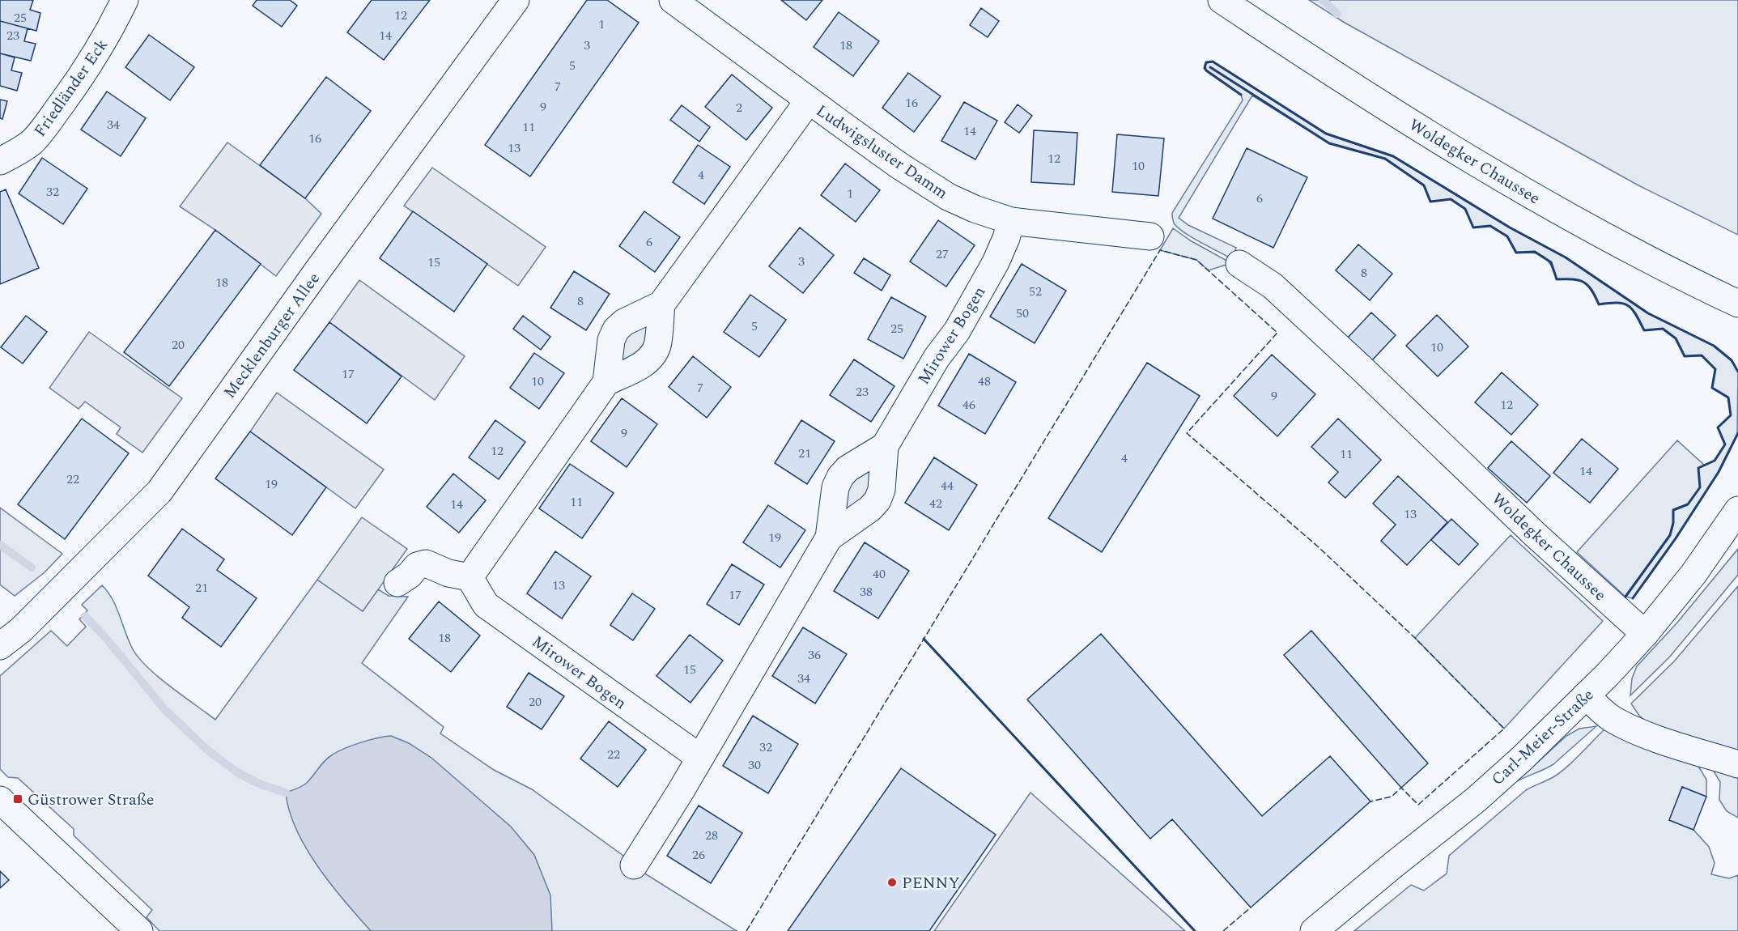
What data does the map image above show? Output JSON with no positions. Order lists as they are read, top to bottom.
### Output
{
  "streets": {
    "street": [
      "Friedländer Eck",
      "Ludwigsluster Damm",
      "Woldegker Chaussee",
      "Mecklenburger Allee",
      "Mirower Bogen",
      "Carl-Meier-Straße"
    ]
  },
  "crossings": [
    ["Ludwigsluster Damm", "Mirower Bogen"],
    ["Woldegker Chaussee", "Carl-Meier-Straße"]
  ],
  "places": {
    "transit": ["Güstrower Straße"],
    "other": ["PENNY"]
  },
  "house_numbers": [
    "12",
    "25",
    "1",
    "23",
    "14",
    "3",
    "18",
    "5",
    "7",
    "16",
    "9",
    "2",
    "34",
    "11",
    "14",
    "16",
    "13",
    "12",
    "10",
    "4",
    "32",
    "1",
    "6",
    "6",
    "27",
    "3",
    "15",
    "8",
    "18",
    "52",
    "8",
    "50",
    "5",
    "25",
    "20",
    "10",
    "17",
    "10",
    "48",
    "7",
    "23",
    "9",
    "46",
    "12",
    "9",
    "12",
    "21",
    "11",
    "4",
    "14",
    "22",
    "19",
    "44",
    "11",
    "42",
    "14",
    "13",
    "19",
    "40",
    "13",
    "21",
    "38",
    "17",
    "18",
    "36",
    "15",
    "34",
    "20",
    "32",
    "22",
    "30",
    "28",
    "26"
  ]
}
